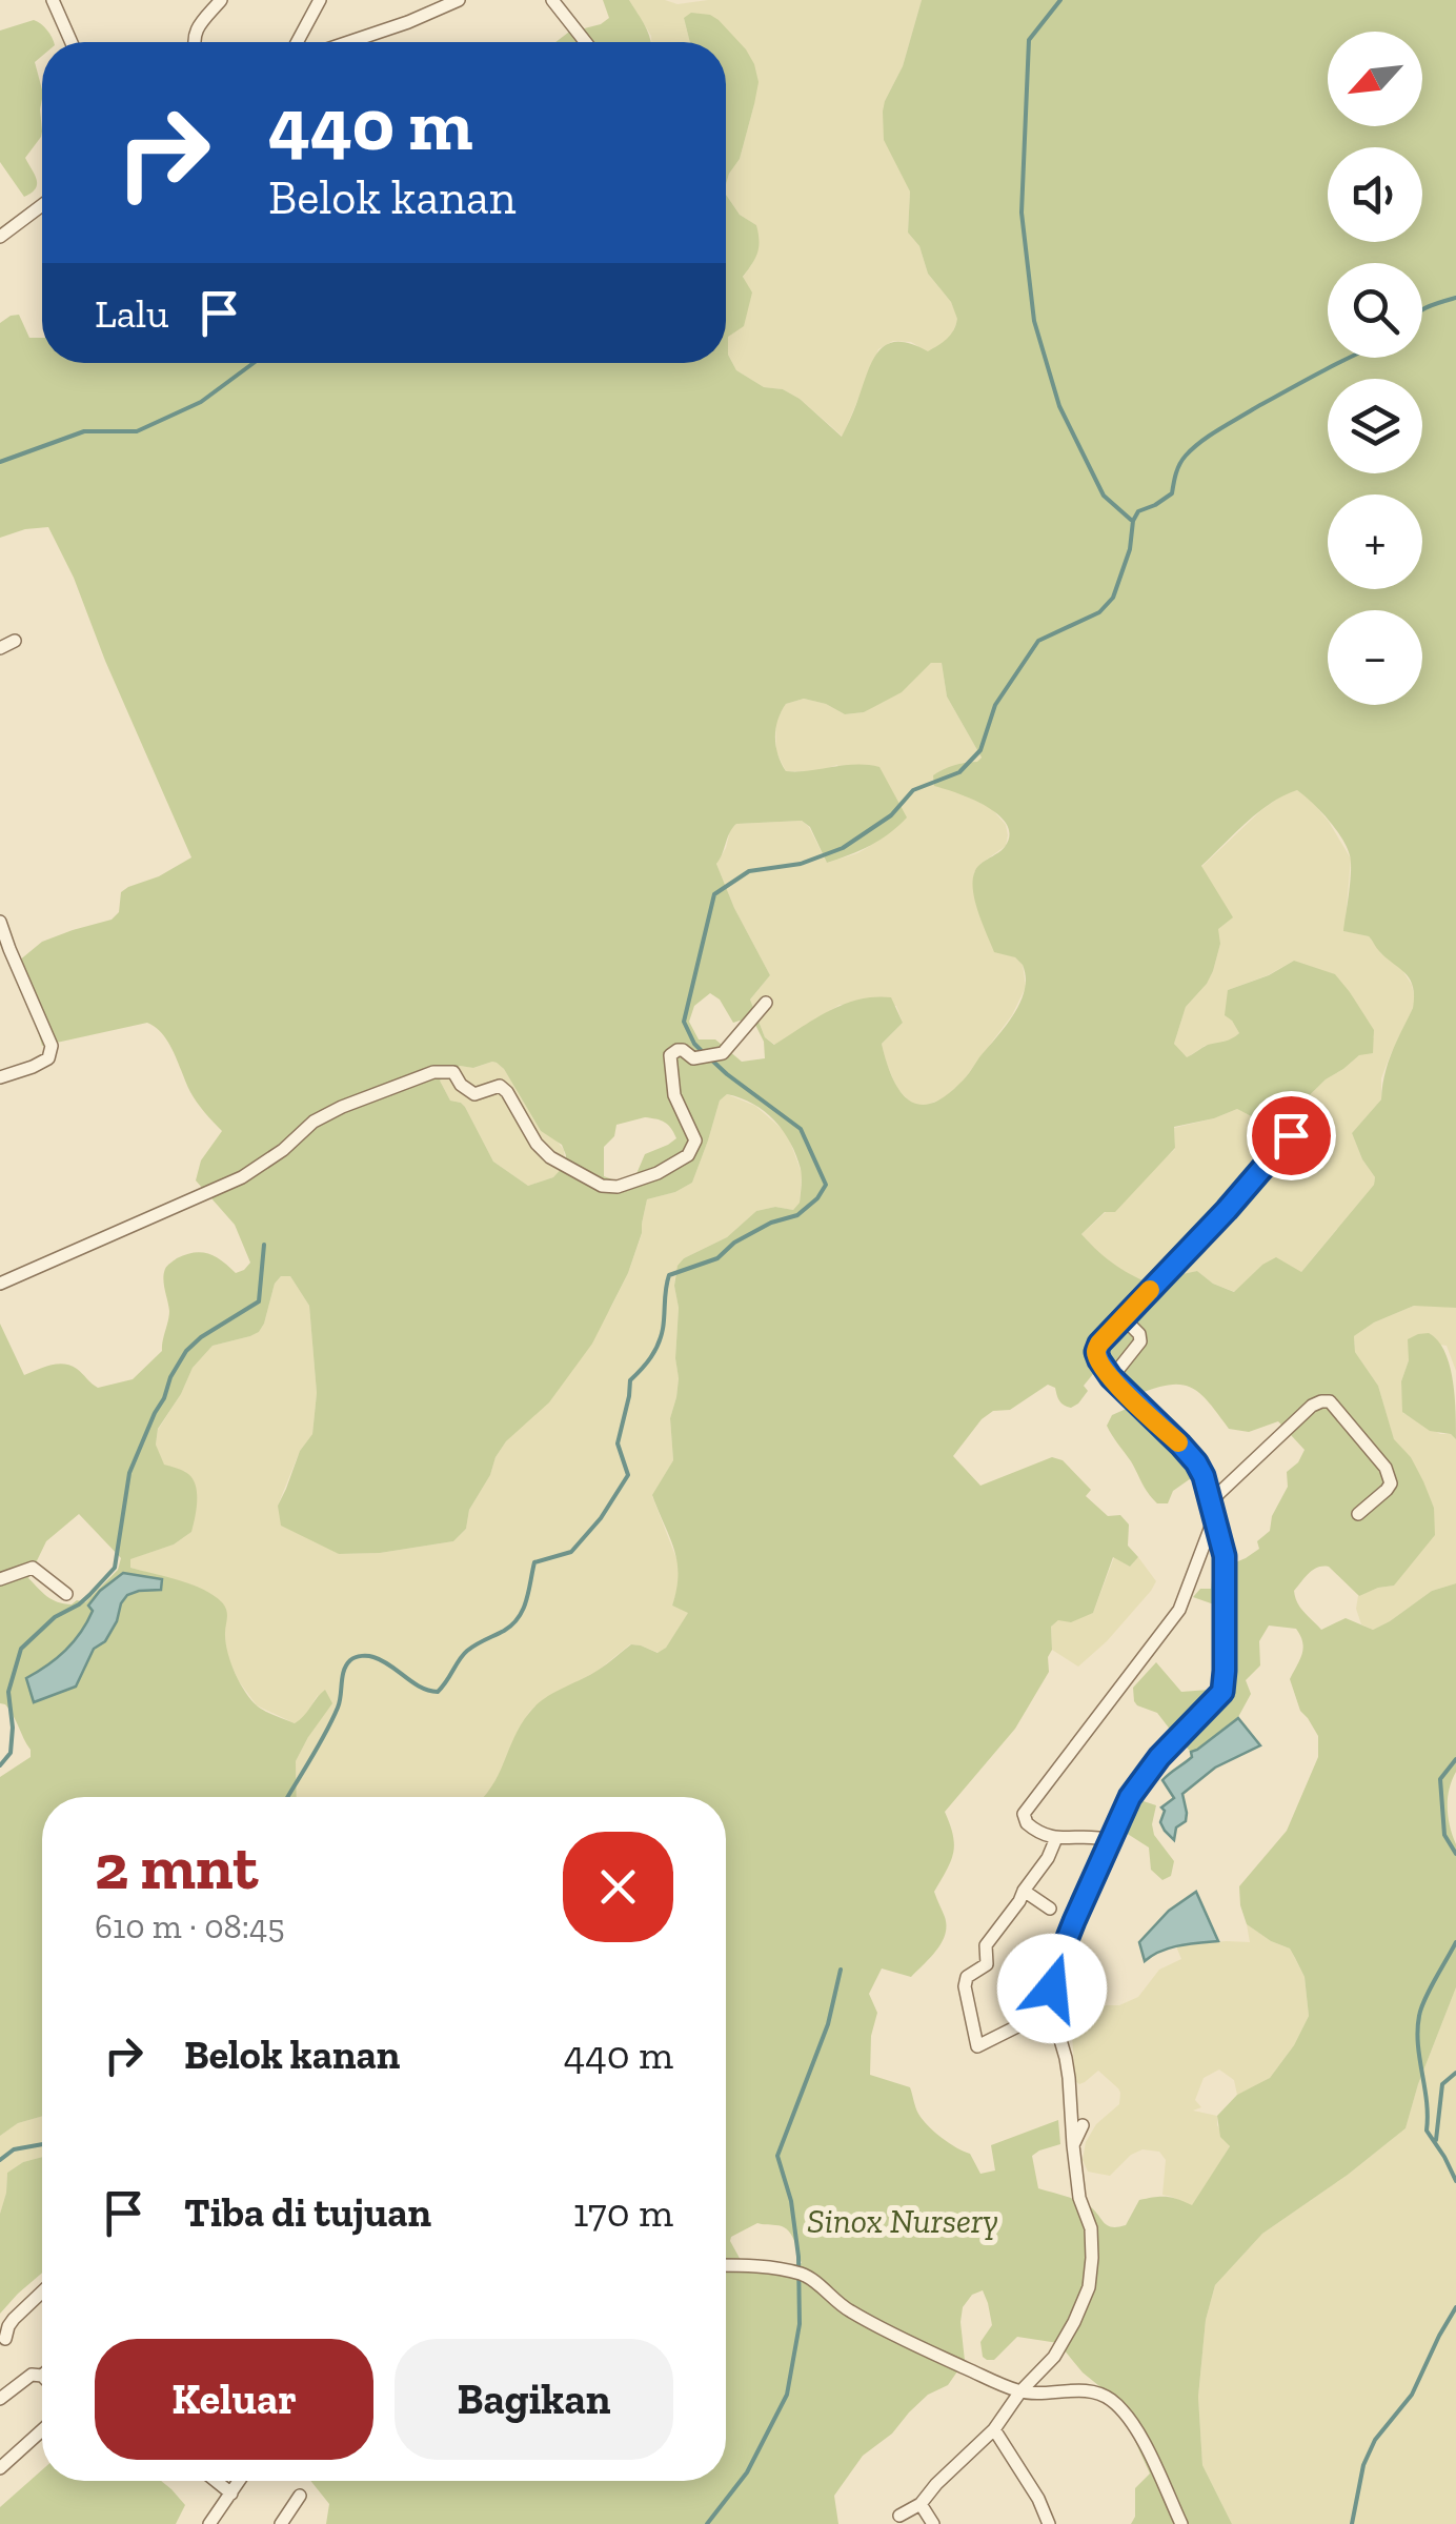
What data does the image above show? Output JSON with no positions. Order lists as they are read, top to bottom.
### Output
{
  "parks": ["Sinox Nursery"],
  "north": "bottom left",
  "page": {
    "map_buttons": ["+", "−"],
    "turn": ["440 m", "Belok kanan"],
    "then": "Lalu",
    "heading": ["2 mnt", "610 m · 08:45"],
    "list": [
      {
        "name": "Belok kanan",
        "value": "440 m"
      },
      {
        "name": "Tiba di tujuan",
        "value": "170 m"
      }
    ],
    "buttons": ["Keluar", "Bagikan"]
  }
}
